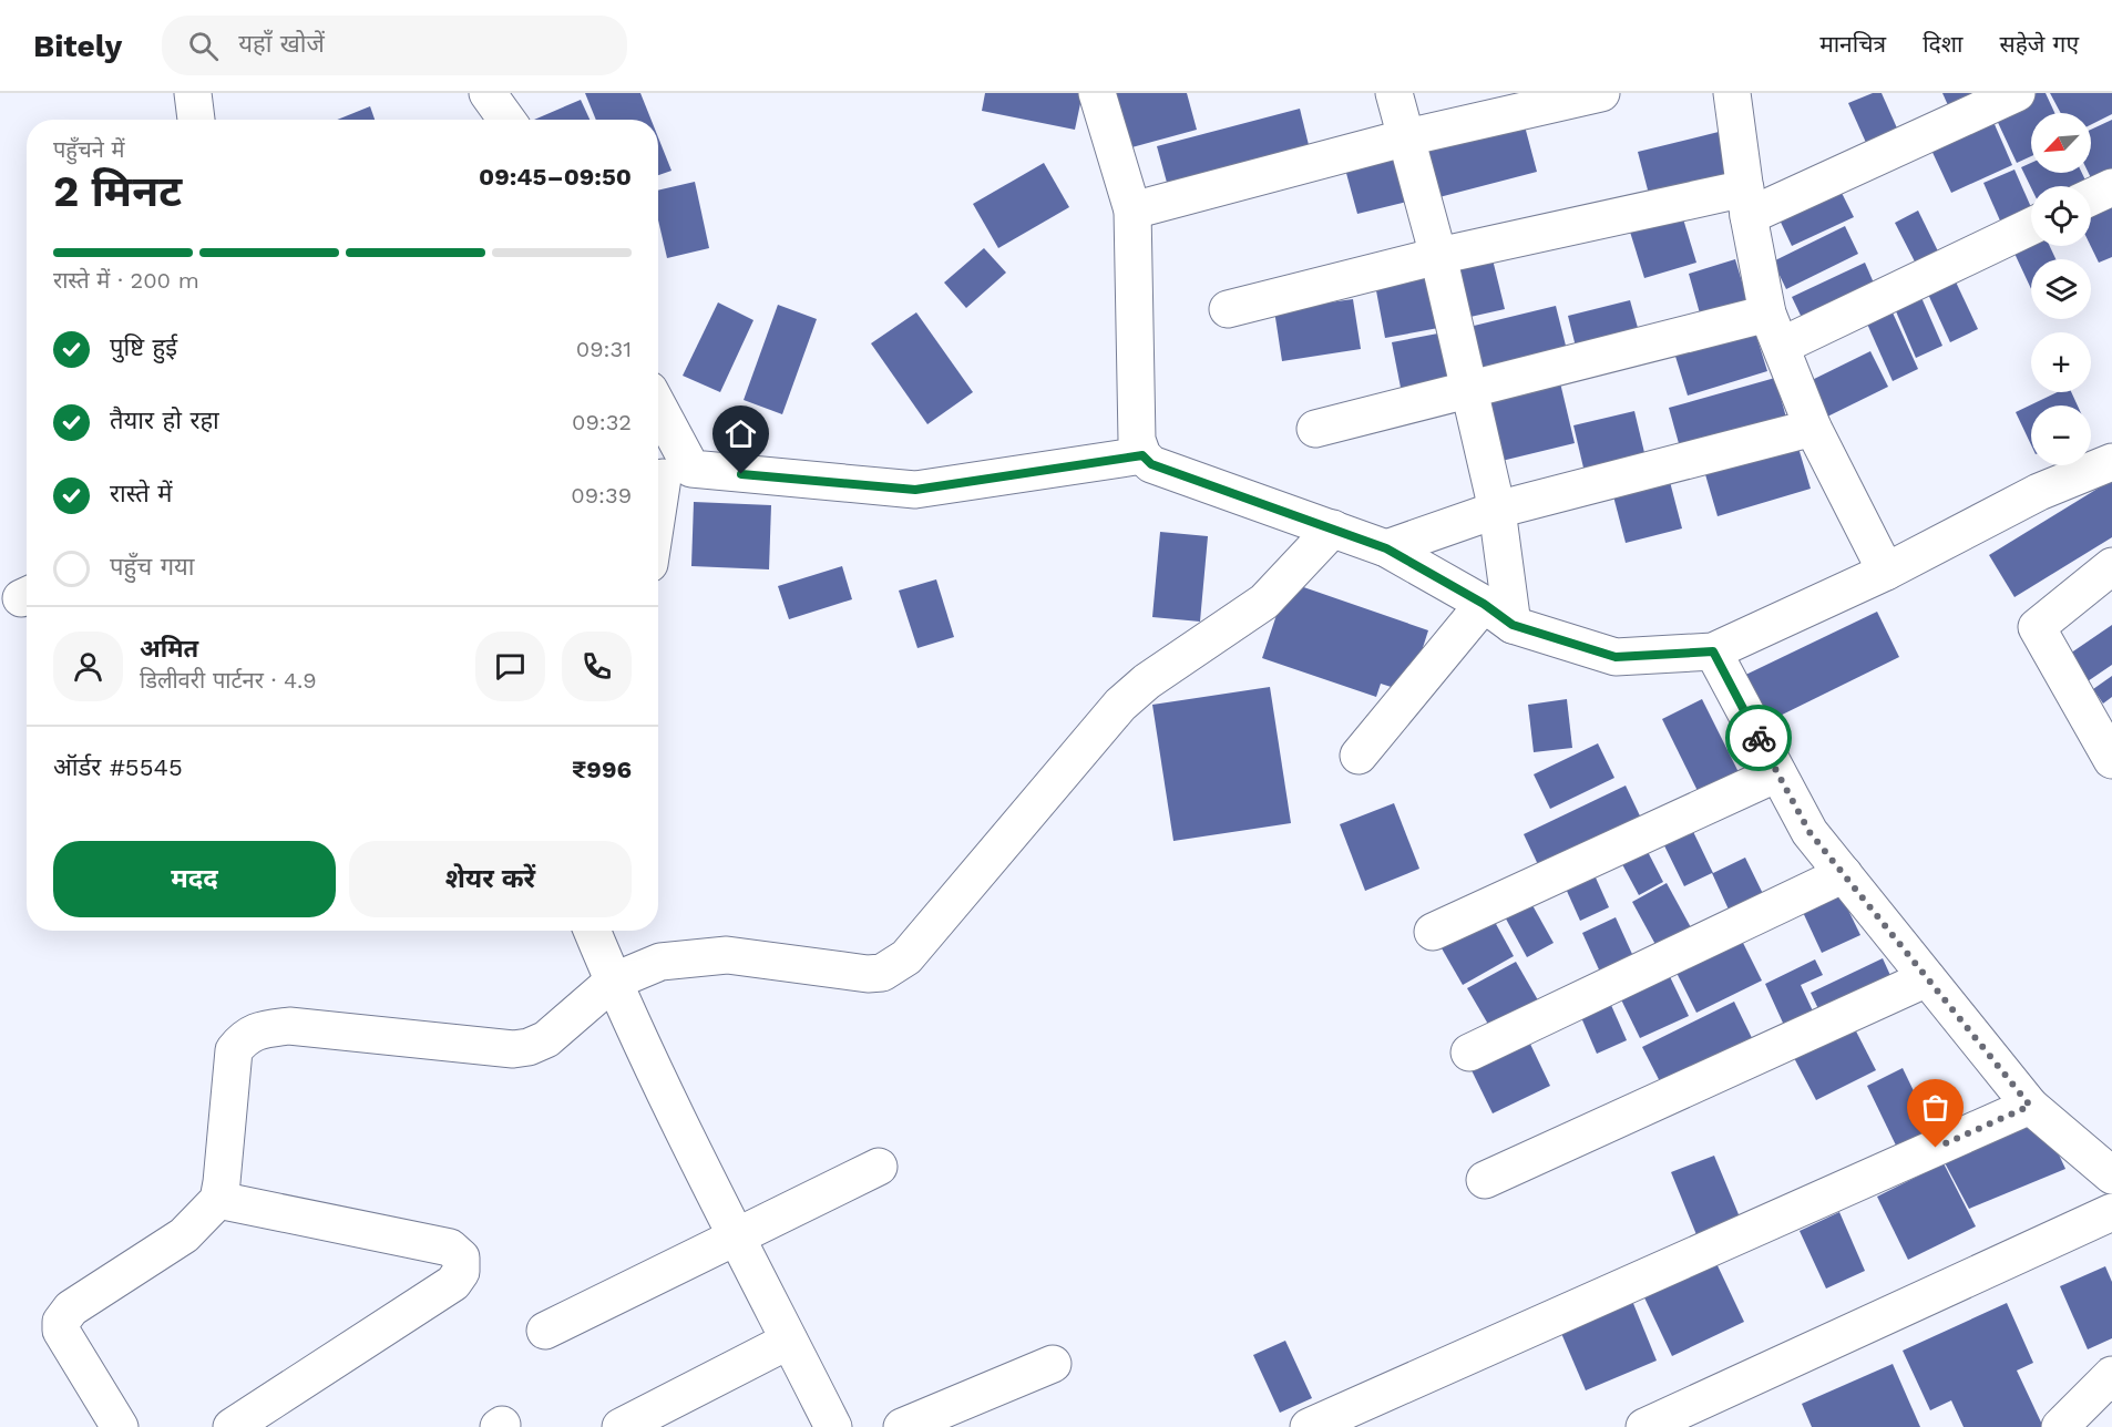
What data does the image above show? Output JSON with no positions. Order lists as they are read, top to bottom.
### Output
{
  "north": "bottom left",
  "page": {
    "header": "Bitely",
    "search": "यहाँ खोजें",
    "nav": ["मानचित्र", "दिशा", "सहेजे गए"],
    "map_buttons": ["+", "−"],
    "heading": ["2 मिनट", "पहुँचने में", "09:45–09:50"],
    "panel": [
      "अमित",
      "डिलीवरी पार्टनर · 4.9",
      "ऑर्डर #5545",
      "₹996"
    ],
    "bar": "रास्ते में · 200 m",
    "list": [
      ["पुष्टि हुई", "09:31"],
      ["तैयार हो रहा", "09:32"],
      ["रास्ते में", "09:39"],
      "पहुँच गया"
    ],
    "buttons": ["मदद", "शेयर करें"]
  }
}
